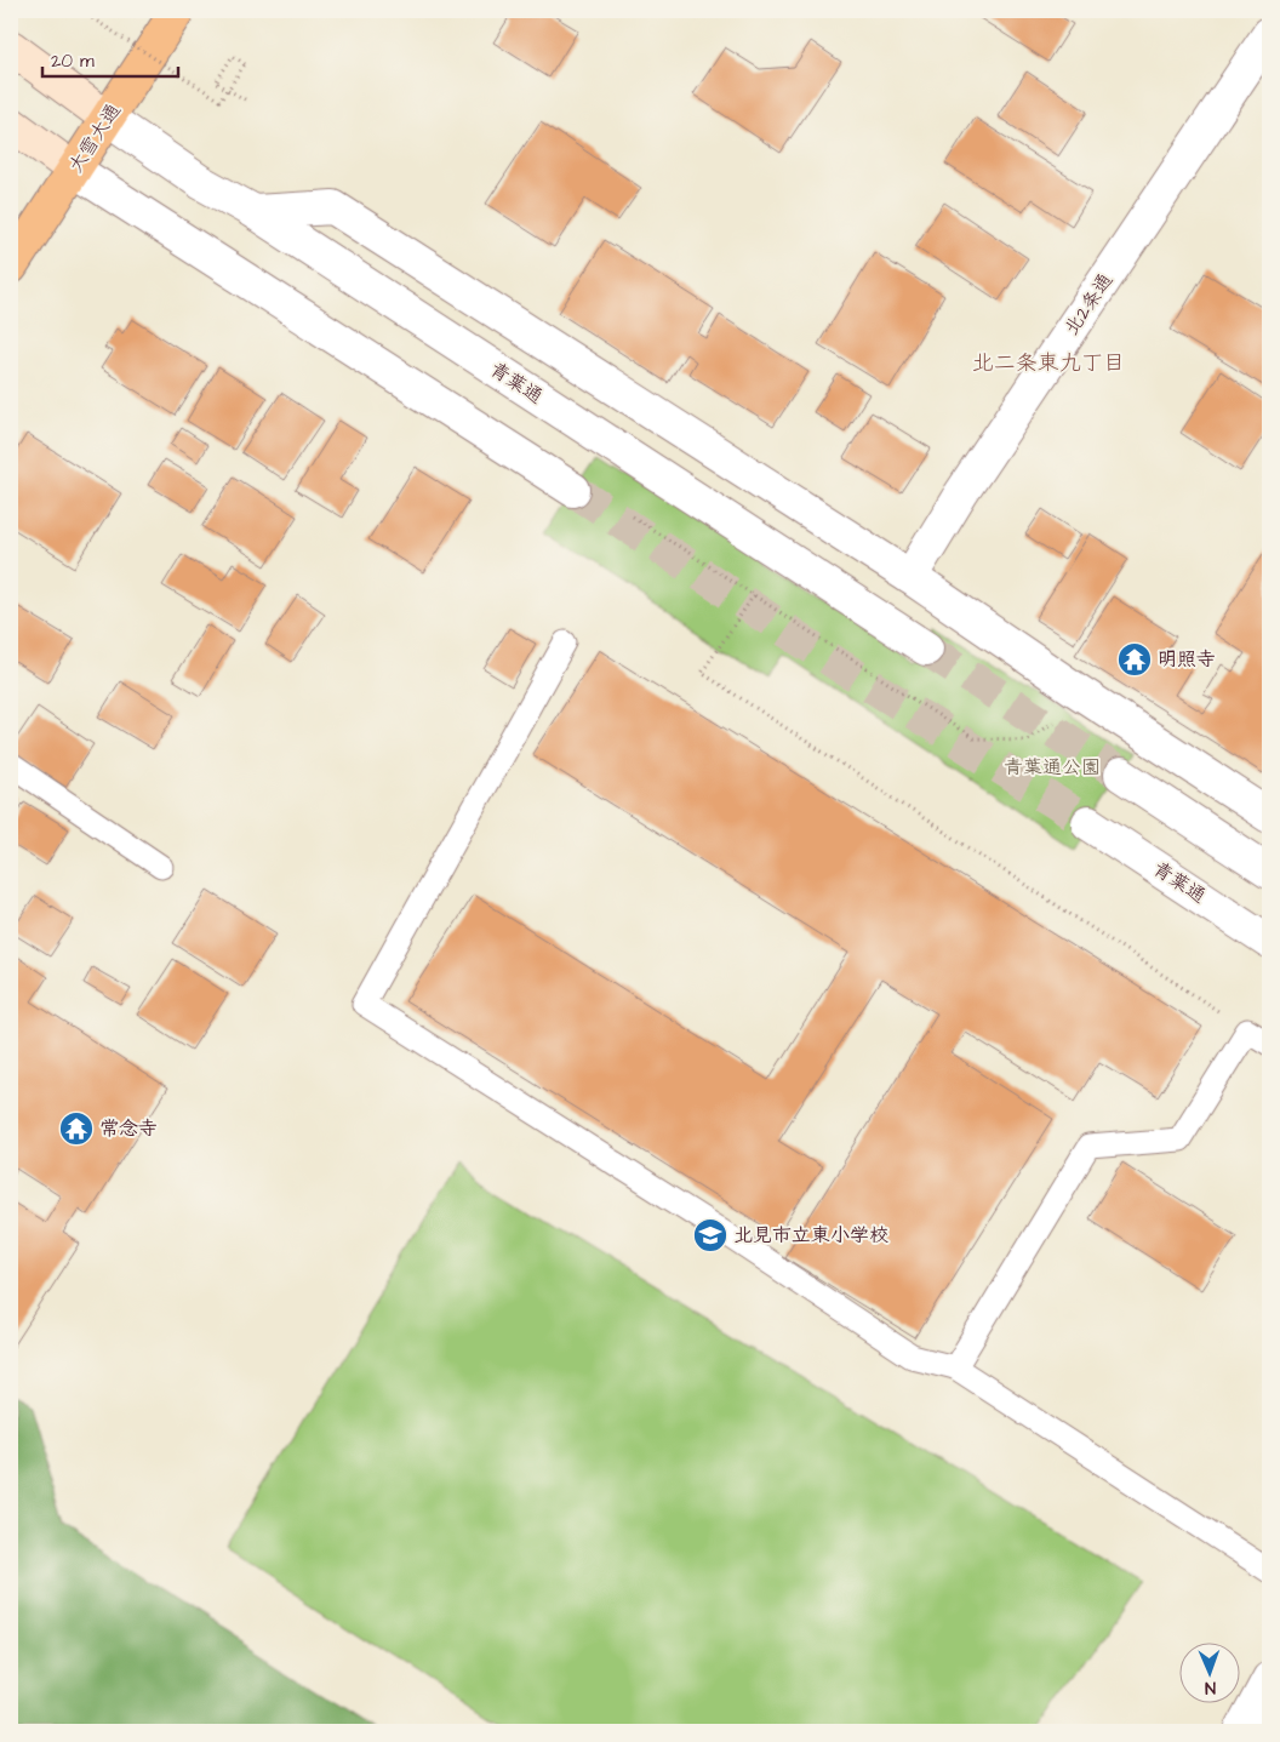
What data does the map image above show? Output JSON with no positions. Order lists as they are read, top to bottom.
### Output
{
  "streets": {
    "highway": ["大雪大通"],
    "street": ["北2条通", "青葉通"]
  },
  "crossings": [
    ["大雪大通", "青葉通"]
  ],
  "districts": ["北二条東九丁目"],
  "parks": ["青葉通公園"],
  "places": {
    "temple": ["明照寺", "常念寺"],
    "school or university": ["北見市立東小学校"]
  },
  "scale_bar": "20 m",
  "north": "bottom"
}
